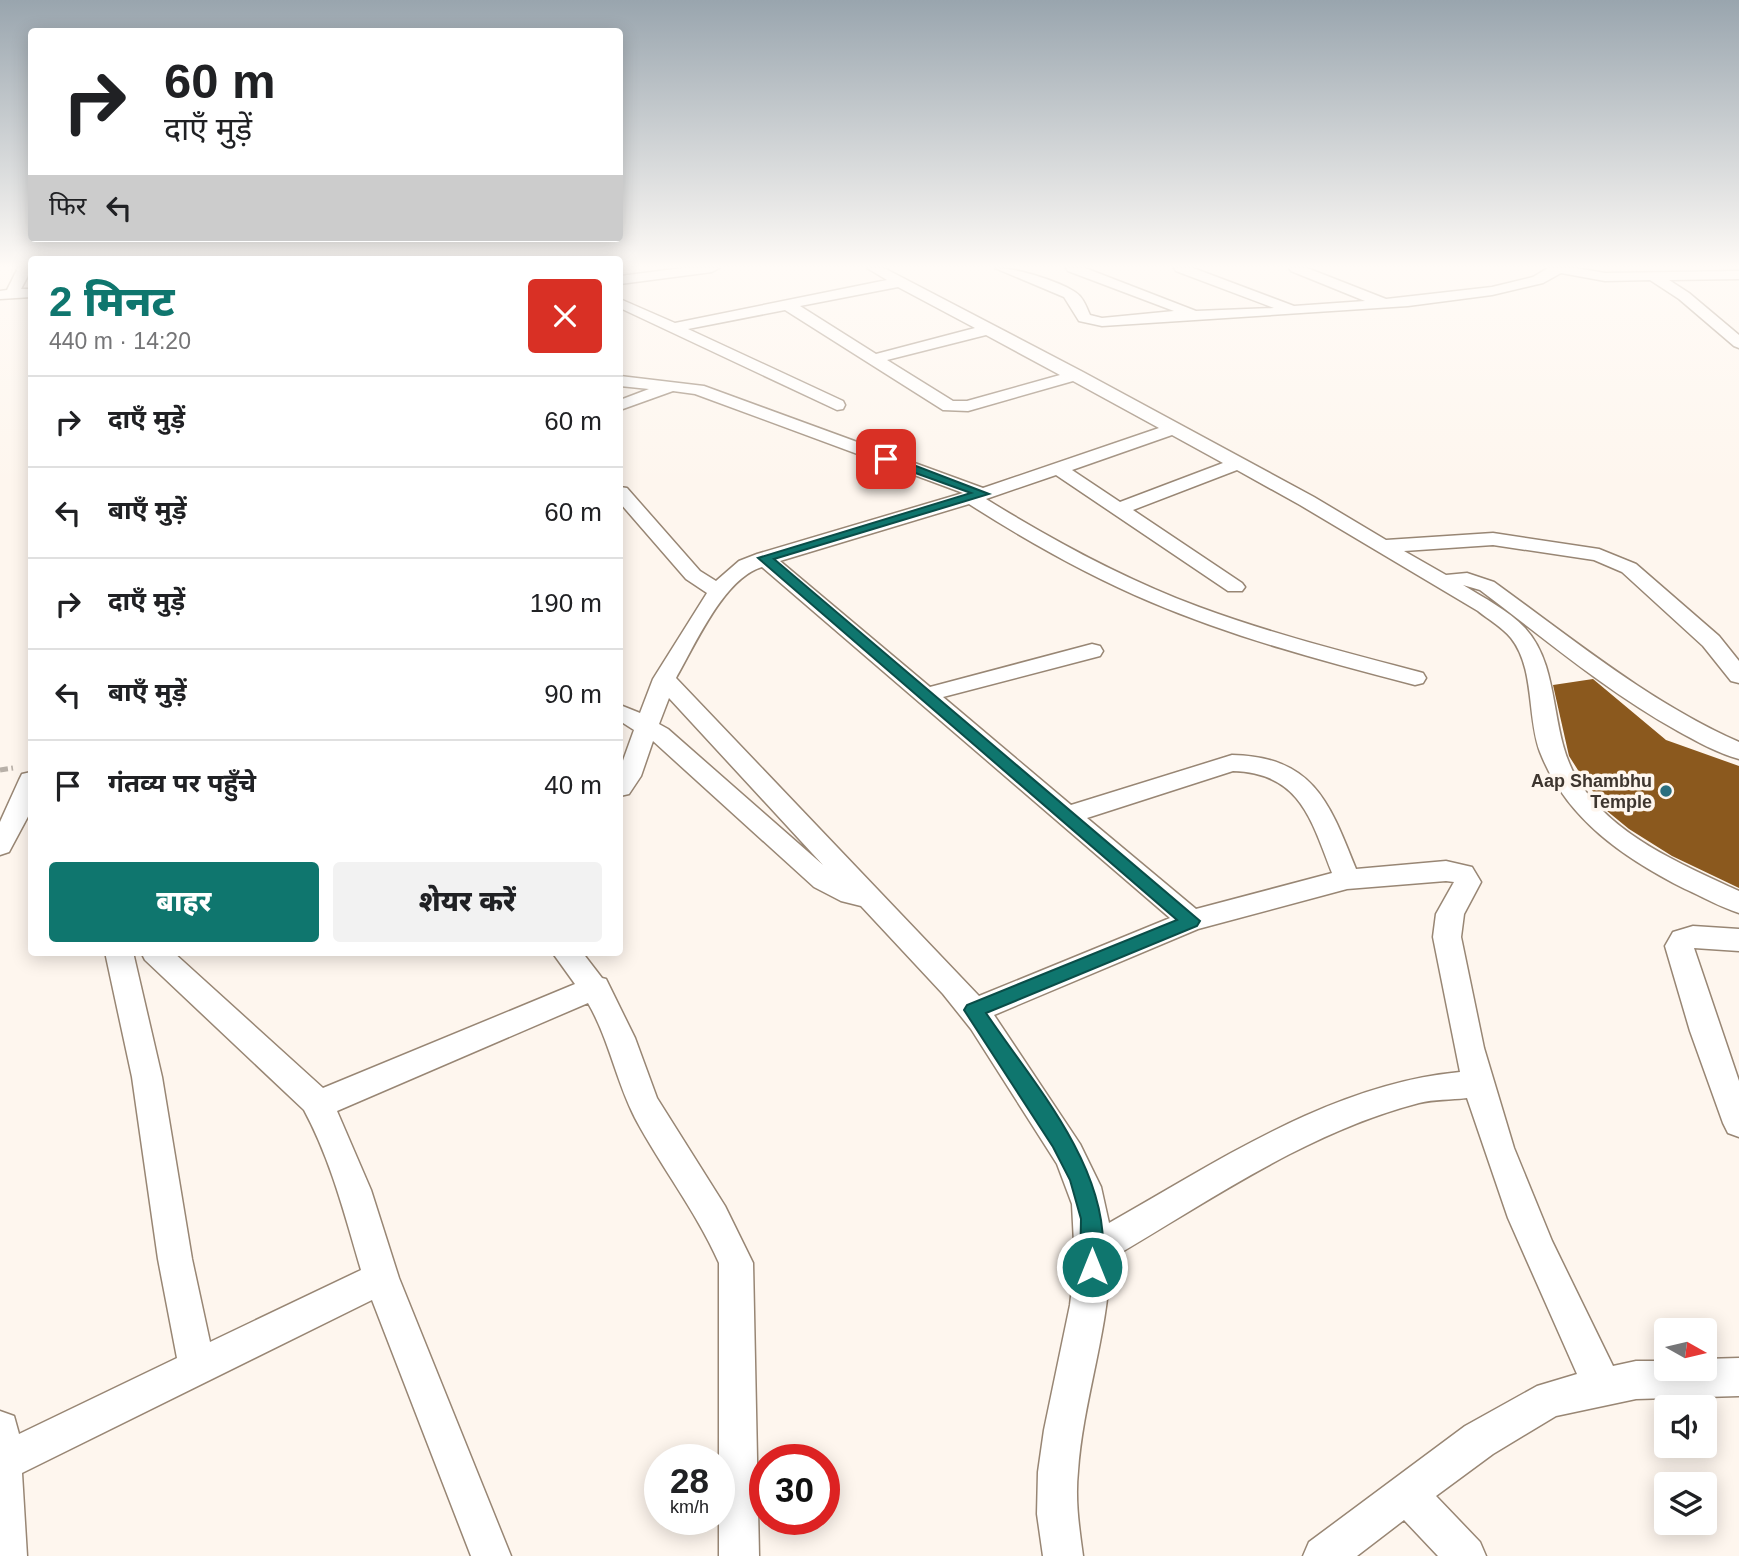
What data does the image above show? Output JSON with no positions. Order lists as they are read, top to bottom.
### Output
{
  "places": ["Aap Shambhu Temple"],
  "north": "right",
  "page": {
    "turn": ["60 m", "दाएँ मुड़ें"],
    "then": "फिर",
    "heading": ["2 मिनट", "440 m · 14:20"],
    "list": [
      {
        "name": "दाएँ मुड़ें",
        "value": "60 m"
      },
      {
        "name": "बाएँ मुड़ें",
        "value": "60 m"
      },
      {
        "name": "दाएँ मुड़ें",
        "value": "190 m"
      },
      {
        "name": "बाएँ मुड़ें",
        "value": "90 m"
      },
      {
        "name": "गंतव्य पर पहुँचे",
        "value": "40 m"
      }
    ],
    "buttons": ["बाहर", "शेयर करें"],
    "speed": "28 km/h",
    "limit": "30"
  }
}
